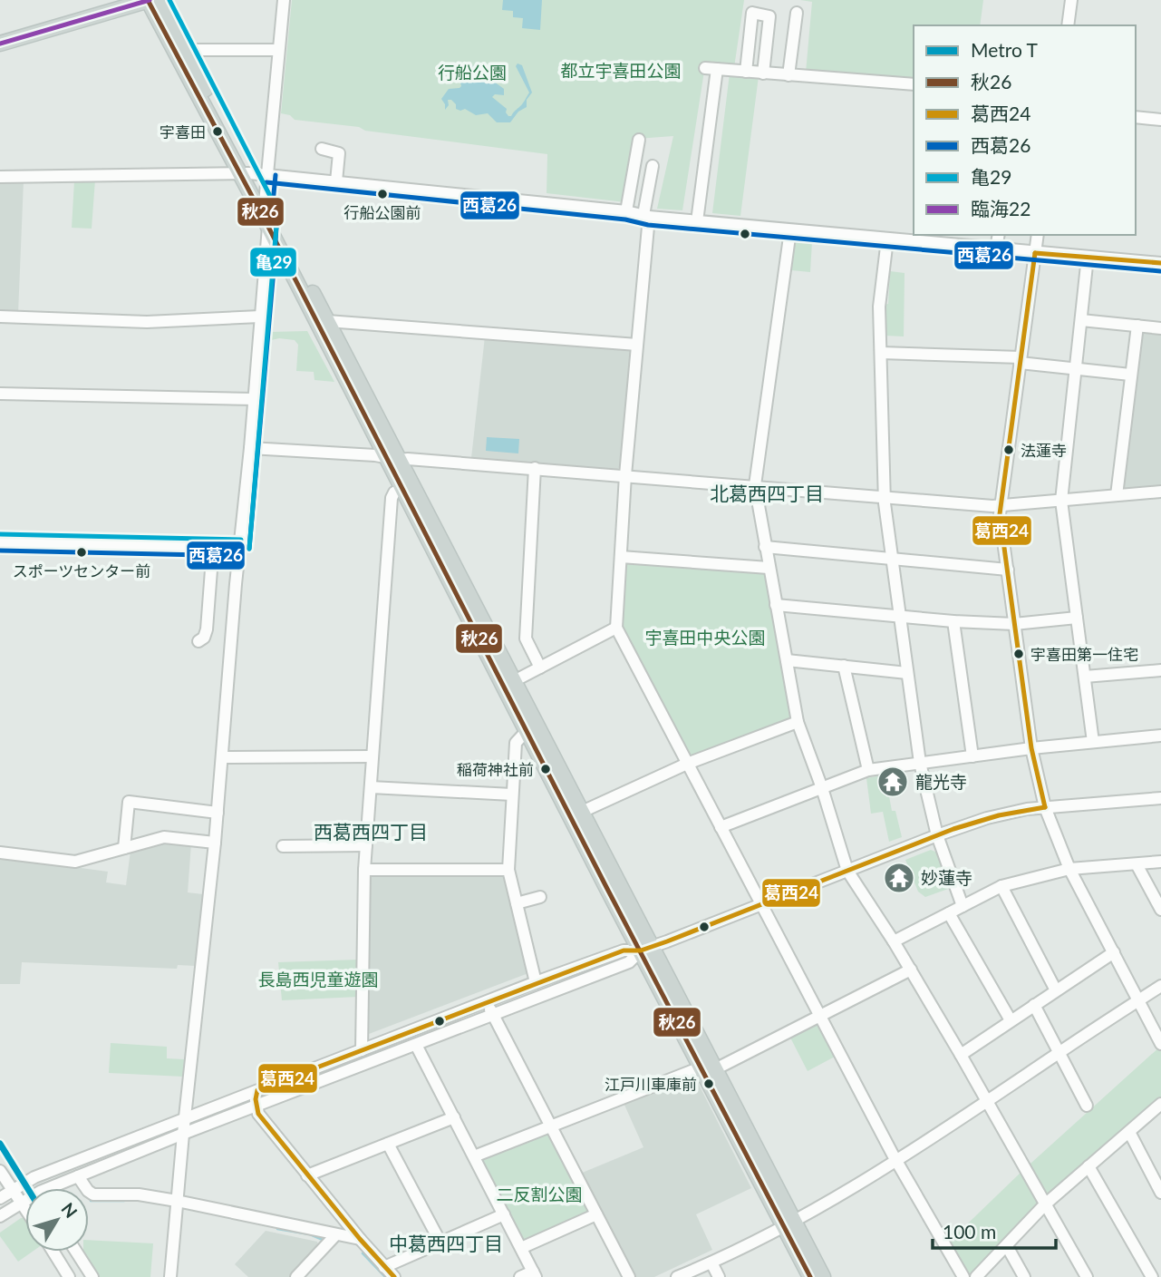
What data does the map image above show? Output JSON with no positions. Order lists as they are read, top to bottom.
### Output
{
  "districts": ["北葛西四丁目", "西葛西四丁目", "中葛西四丁目"],
  "parks": [
    "都立宇喜田公園",
    "行船公園",
    "宇喜田中央公園",
    "長島西児童遊園",
    "二反割公園"
  ],
  "places": {
    "other": [
      "宇喜田",
      "行船公園前",
      "法蓮寺",
      "スポーツセンター前",
      "宇喜田第一住宅",
      "稲荷神社前",
      "江戸川車庫前"
    ],
    "temple": ["龍光寺", "妙蓮寺"]
  },
  "lines": [
    "transit line 秋26",
    "transit line 亀29",
    "transit line 臨海22",
    "transit line 西葛26",
    "transit line 葛西24",
    "metro line T"
  ],
  "legend": [
    "Metro T",
    "秋26",
    "葛西24",
    "西葛26",
    "亀29",
    "臨海22"
  ],
  "scale_bar": "100 m",
  "north": "top right"
}
